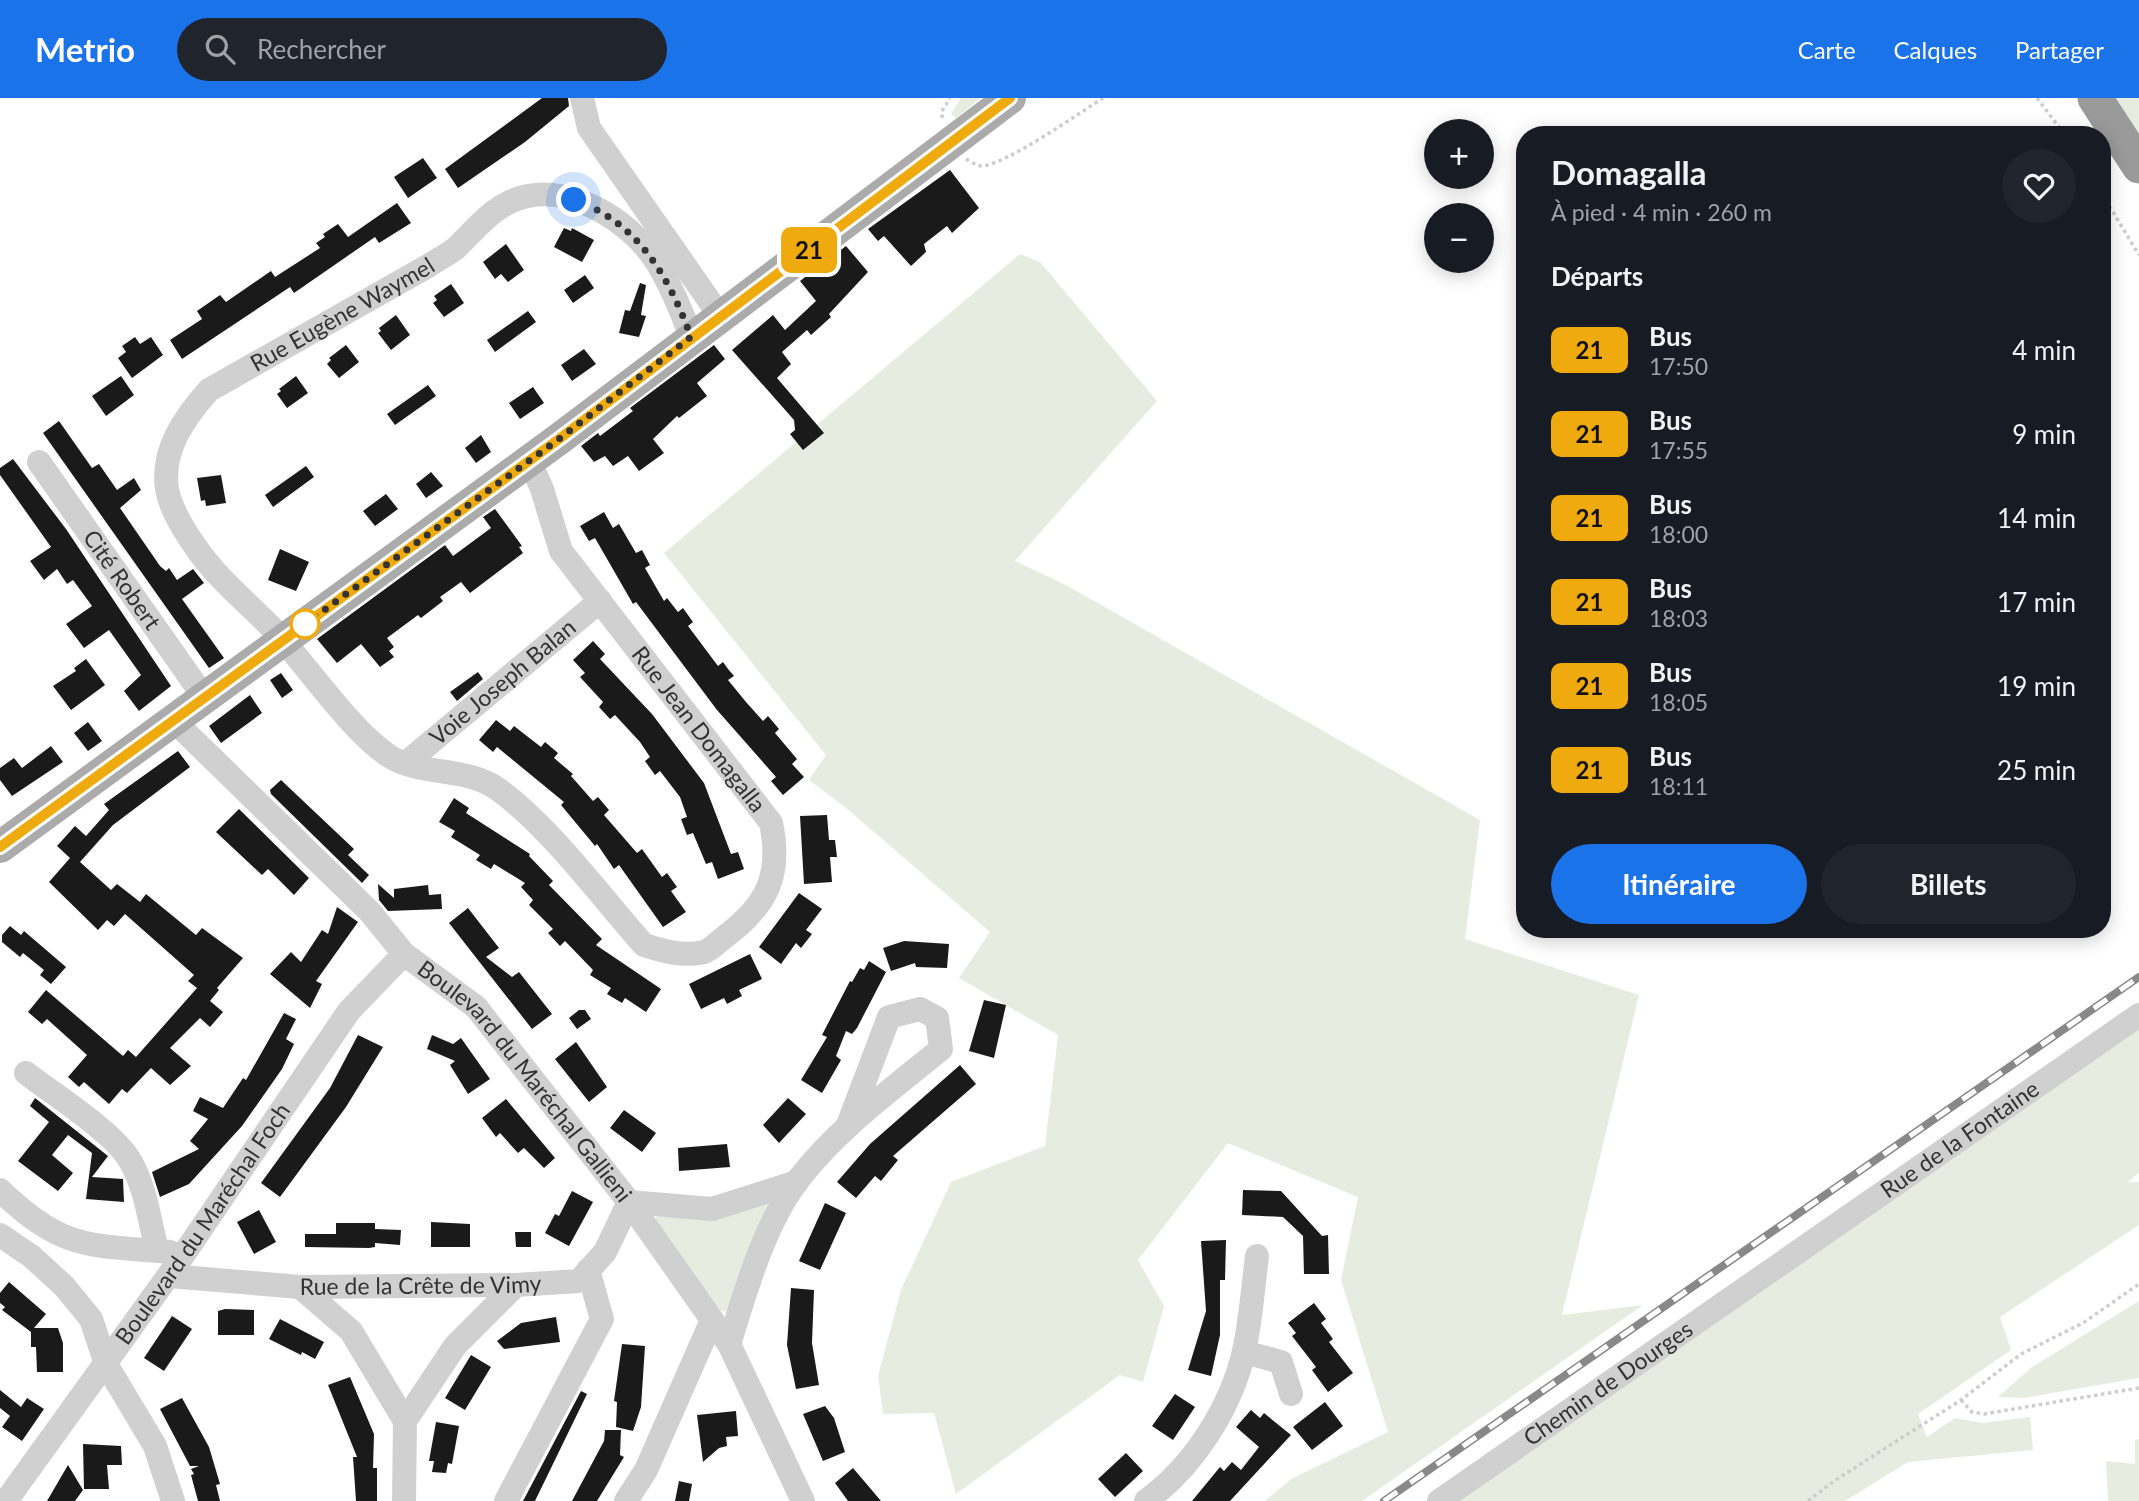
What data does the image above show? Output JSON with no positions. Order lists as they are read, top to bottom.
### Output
{
  "streets": {
    "street": [
      "Rue Eugène Waymel",
      "Cité Robert",
      "Voie Joseph Balan",
      "Rue Jean Domagalla",
      "Boulevard du Maréchal Gallieni",
      "Rue de la Fontaine",
      "Boulevard du Maréchal Foch",
      "Rue de la Crête de Vimy",
      "Chemin de Dourges"
    ]
  },
  "crossings": [
    ["Rue Eugène Waymel", "Rue Jean Domagalla"],
    ["Voie Joseph Balan", "Rue Jean Domagalla"],
    ["Boulevard du Maréchal Gallieni", "Boulevard du Maréchal Foch"],
    ["Rue de la Fontaine", "Chemin de Dourges"],
    ["Boulevard du Maréchal Foch", "Rue de la Crête de Vimy"]
  ],
  "lines": ["bus line 21"],
  "page": {
    "header": "Metrio",
    "search": "Rechercher",
    "nav": ["Carte", "Calques", "Partager"],
    "on_map": "21",
    "map_buttons": ["+", "−"],
    "heading": [
      ["Domagalla", "À pied · 4 min · 260 m"],
      "Départs"
    ],
    "list": [
      {
        "mark": "21",
        "name": "Bus",
        "note": "17:50",
        "value": "4 min"
      },
      {
        "mark": "21",
        "name": "Bus",
        "note": "17:55",
        "value": "9 min"
      },
      {
        "mark": "21",
        "name": "Bus",
        "note": "18:00",
        "value": "14 min"
      },
      {
        "mark": "21",
        "name": "Bus",
        "note": "18:03",
        "value": "17 min"
      },
      {
        "mark": "21",
        "name": "Bus",
        "note": "18:05",
        "value": "19 min"
      },
      {
        "mark": "21",
        "name": "Bus",
        "note": "18:11",
        "value": "25 min"
      }
    ],
    "buttons": ["Itinéraire", "Billets"]
  }
}
